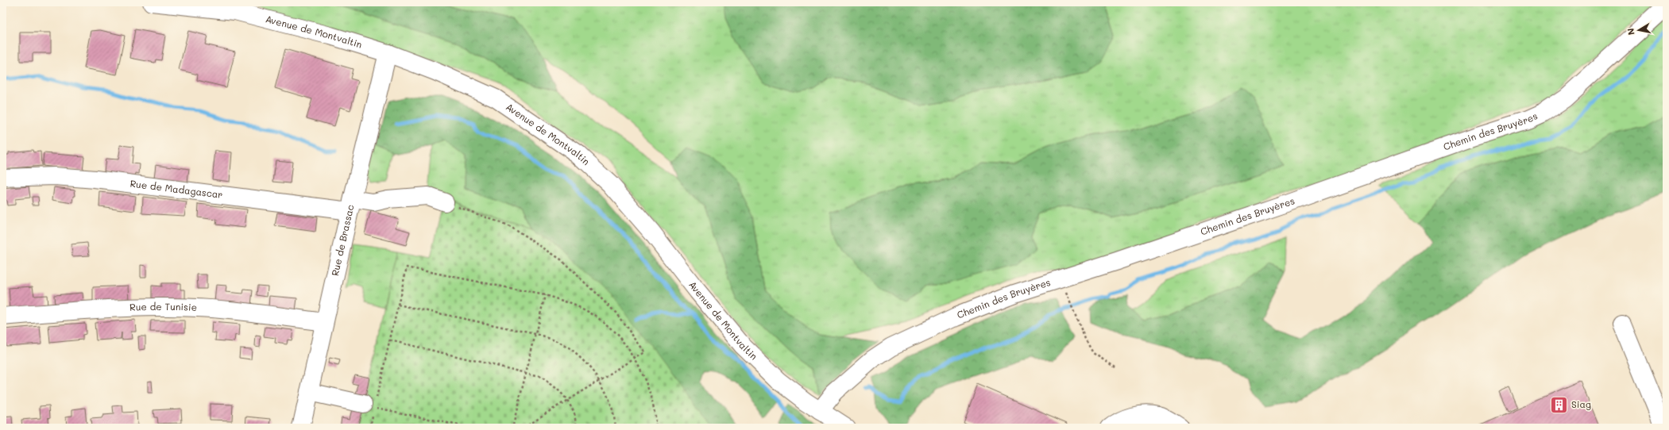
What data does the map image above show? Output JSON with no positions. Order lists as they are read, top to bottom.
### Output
{
  "streets": {
    "street": [
      "Avenue de Montvaltin",
      "Chemin des Bruyères",
      "Rue de Madagascar",
      "Rue de Brassac",
      "Rue de Tunisie"
    ]
  },
  "crossings": [
    ["Avenue de Montvaltin", "Chemin des Bruyères"],
    ["Avenue de Montvaltin", "Rue de Brassac"],
    ["Rue de Madagascar", "Rue de Brassac"],
    ["Rue de Brassac", "Rue de Tunisie"]
  ],
  "places": {
    "building": ["Siag"]
  },
  "north": "left"
}
